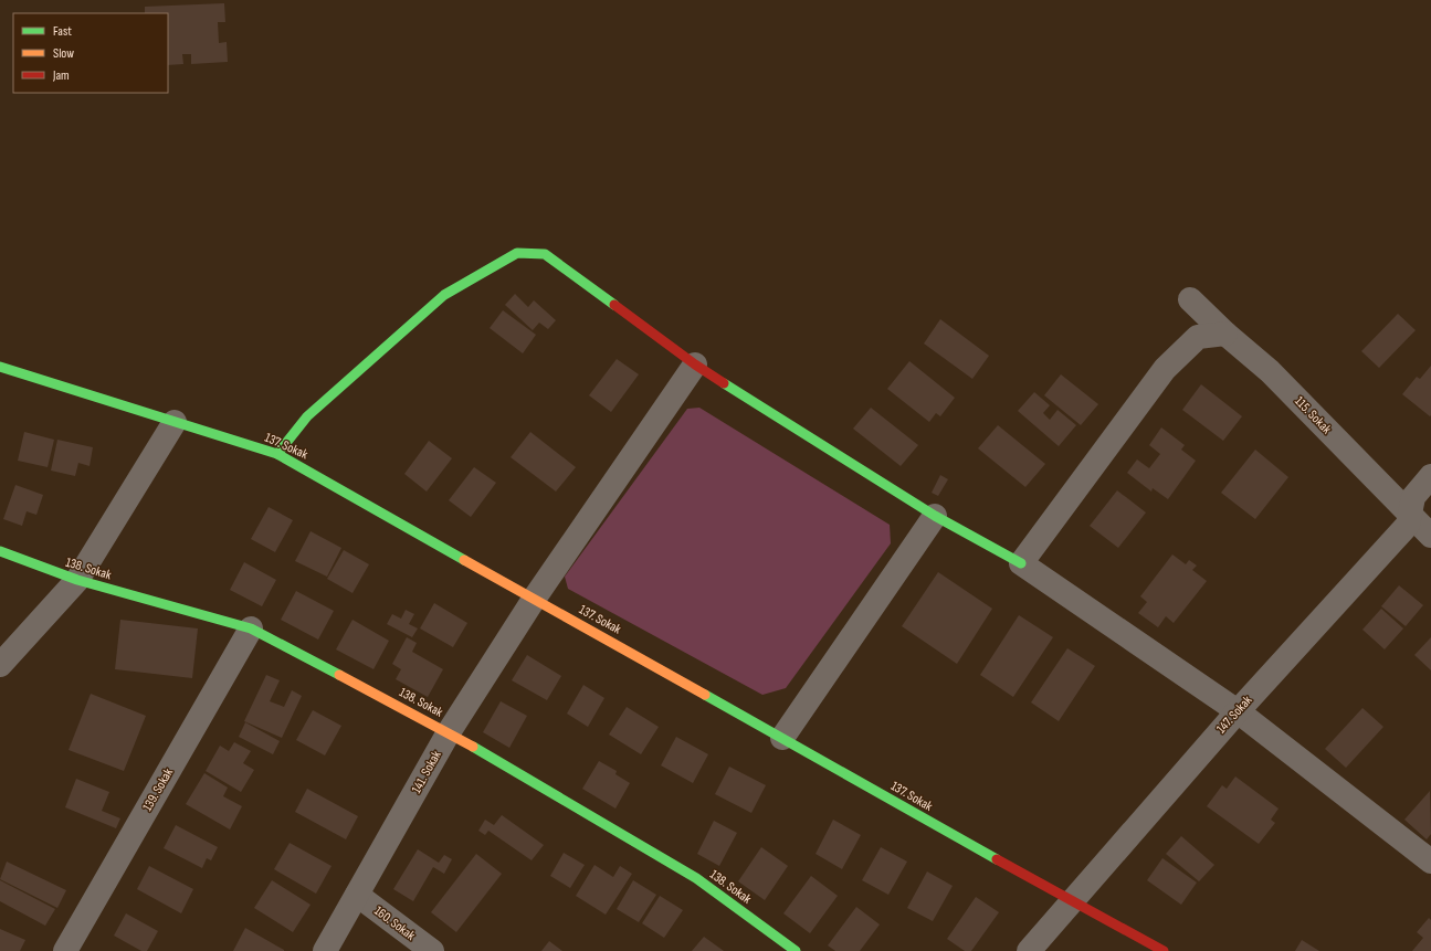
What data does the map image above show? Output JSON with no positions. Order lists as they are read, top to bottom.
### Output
{
  "streets": {
    "street": [
      "115. Sokak",
      "137. Sokak",
      "138. Sokak",
      "147. Sokak",
      "141. Sokak",
      "139. Sokak",
      "160. Sokak"
    ]
  },
  "crossings": [
    ["115. Sokak", "147. Sokak"],
    ["137. Sokak", "147. Sokak"],
    ["137. Sokak", "141. Sokak"],
    ["138. Sokak", "141. Sokak"],
    ["138. Sokak", "139. Sokak"],
    ["141. Sokak", "160. Sokak"]
  ],
  "legend": ["Fast", "Slow", "Jam"]
}
